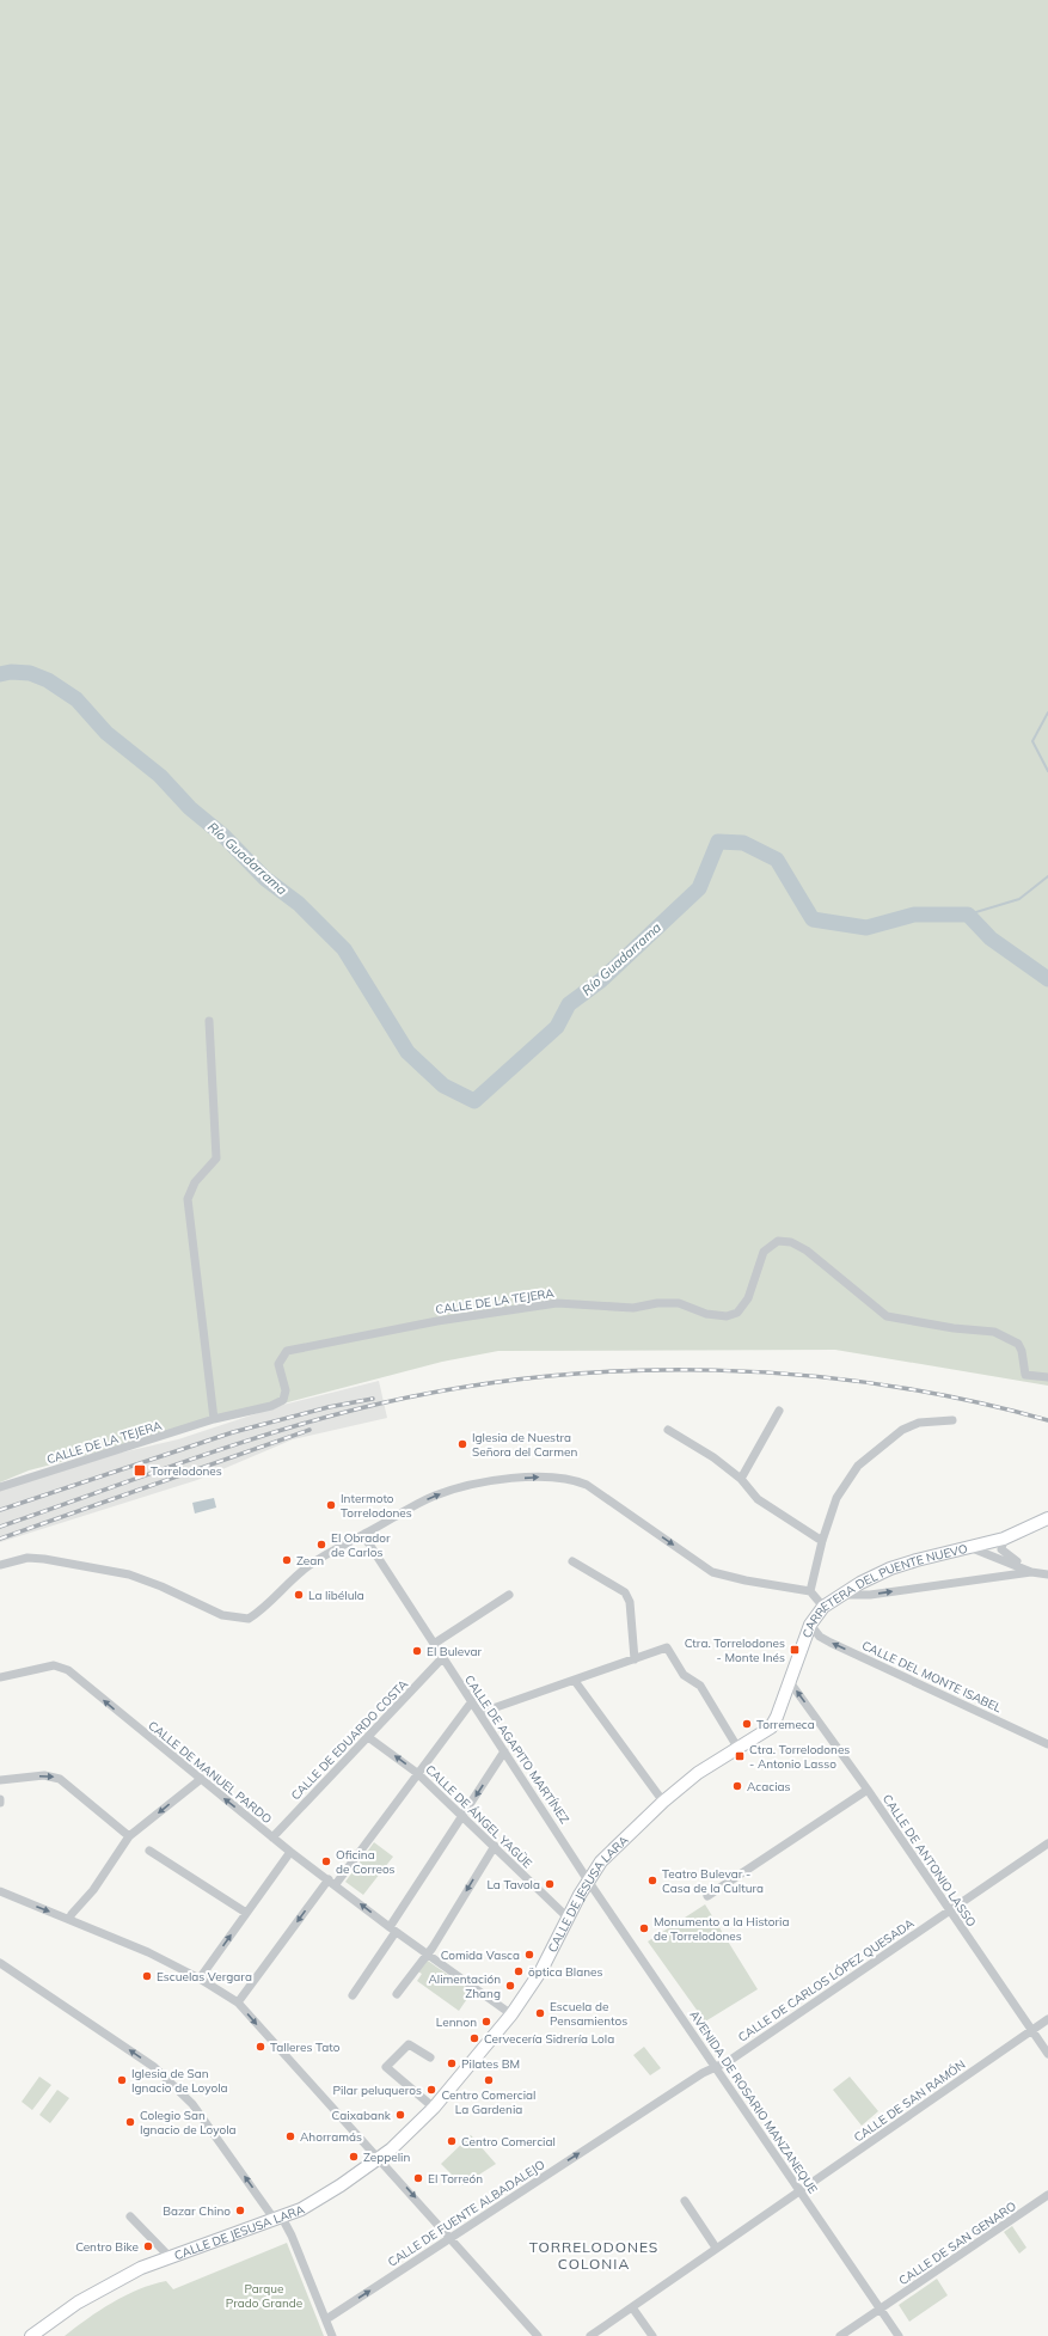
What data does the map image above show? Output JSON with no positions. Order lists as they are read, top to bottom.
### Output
{
  "streets": {
    "main road": ["CARRETERA DEL PUENTE NUEVO", "CALLE DE JESUSA LARA"],
    "street": [
      "CALLE DE LA TEJERA",
      "CALLE DEL MONTE ISABEL",
      "CALLE DE EDUARDO COSTA",
      "CALLE DE AGAPITO MARTÍNEZ",
      "CALLE DE MANUEL PARDO",
      "CALLE DE ÁNGEL YAGÜE",
      "CALLE DE ANTONIO LASSO",
      "CALLE DE CARLOS LÓPEZ QUESADA",
      "CALLE DE SAN RAMÓN",
      "AVENIDA DE ROSARIO MANZANEQUE",
      "CALLE DE FUENTE ALBADALEJO",
      "CALLE DE SAN GENARO"
    ]
  },
  "crossings": [
    ["CARRETERA DEL PUENTE NUEVO", "CALLE DEL MONTE ISABEL"],
    ["CARRETERA DEL PUENTE NUEVO", "CALLE DE ANTONIO LASSO"],
    ["CARRETERA DEL PUENTE NUEVO", "CALLE DE JESUSA LARA"],
    ["CALLE DE EDUARDO COSTA", "CALLE DE AGAPITO MARTÍNEZ"],
    ["CALLE DE EDUARDO COSTA", "CALLE DE MANUEL PARDO"],
    ["CALLE DE EDUARDO COSTA", "CALLE DE ÁNGEL YAGÜE"],
    ["CALLE DE AGAPITO MARTÍNEZ", "CALLE DE JESUSA LARA"],
    ["CALLE DE AGAPITO MARTÍNEZ", "AVENIDA DE ROSARIO MANZANEQUE"],
    ["CALLE DE MANUEL PARDO", "CALLE DE JESUSA LARA"],
    ["CALLE DE ÁNGEL YAGÜE", "CALLE DE JESUSA LARA"],
    ["CALLE DE ANTONIO LASSO", "CALLE DE CARLOS LÓPEZ QUESADA"],
    ["CALLE DE ANTONIO LASSO", "CALLE DE SAN RAMÓN"],
    ["CALLE DE JESUSA LARA", "AVENIDA DE ROSARIO MANZANEQUE"],
    ["CALLE DE CARLOS LÓPEZ QUESADA", "AVENIDA DE ROSARIO MANZANEQUE"],
    ["CALLE DE CARLOS LÓPEZ QUESADA", "CALLE DE FUENTE ALBADALEJO"],
    ["CALLE DE SAN RAMÓN", "AVENIDA DE ROSARIO MANZANEQUE"],
    ["AVENIDA DE ROSARIO MANZANEQUE", "CALLE DE FUENTE ALBADALEJO"],
    ["AVENIDA DE ROSARIO MANZANEQUE", "CALLE DE SAN GENARO"]
  ],
  "one_way": ["CALLE DEL MONTE ISABEL", "CALLE DE MANUEL PARDO", "CALLE DE FUENTE ALBADALEJO"],
  "districts": ["TORRELODONES COLONIA"],
  "water": ["Río Guadarrama"],
  "parks": ["Parque Prado Grande"],
  "places": {
    "other": [
      "Iglesia de Nuestra Señora del Carmen",
      "Intermoto Torrelodones",
      "El Obrador de Carlos",
      "Zean",
      "La libélula",
      "El Bulevar",
      "Torremeca",
      "Acacias",
      "Oficina de Correos",
      "Teatro Bulevar - Casa de la Cultura",
      "La Tavola",
      "Monumento a la Historia de Torrelodones",
      "Comida Vasca",
      "öptica Blanes",
      "Escuelas Vergara",
      "Alimentación Zhang",
      "Escuela de Pensamientos",
      "Lennon",
      "Cervecería Sidrería Lola",
      "Talleres Tato",
      "Pilates BM",
      "Iglesia de San Ignacio de Loyola",
      "Centro Comercial La Gardenia",
      "Pilar peluqueros",
      "Caixabank",
      "Colegio San Ignacio de Loyola",
      "Ahorramás",
      "Centro Comercial",
      "Zeppelin",
      "El Torreón",
      "Bazar Chino",
      "Centro Bike"
    ],
    "transit": ["Torrelodones", "Ctra. Torrelodones - Monte Inés", "Ctra. Torrelodones - Antonio Lasso"]
  }
}
